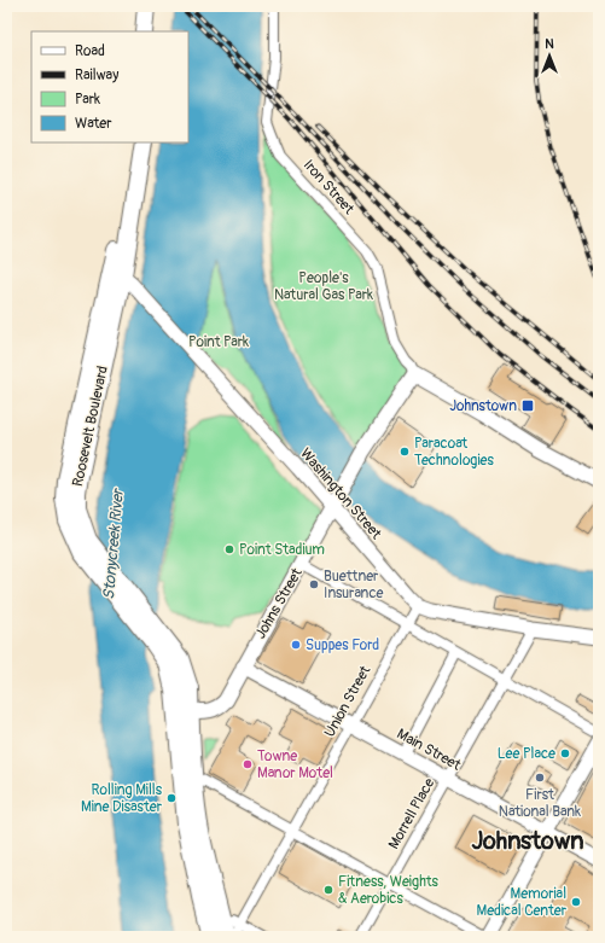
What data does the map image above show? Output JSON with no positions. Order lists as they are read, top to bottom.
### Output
{
  "streets": {
    "highway": ["Roosevelt Boulevard"],
    "main road": ["Johns Street"],
    "street": [
      "Iron Street",
      "Washington Street",
      "Union Street",
      "Main Street",
      "Morrell Place"
    ]
  },
  "crossings": [
    ["Iron Street", "Johns Street"],
    ["Roosevelt Boulevard", "Washington Street"],
    ["Roosevelt Boulevard", "Johns Street"],
    ["Washington Street", "Johns Street"],
    ["Washington Street", "Union Street"],
    ["Johns Street", "Main Street"],
    ["Union Street", "Main Street"],
    ["Main Street", "Morrell Place"]
  ],
  "districts": ["Johnstown"],
  "water": ["Stonycreek River"],
  "parks": ["People's Natural Gas Park", "Point Park"],
  "places": {
    "transit": ["Johnstown"],
    "other": [
      "Paracoat Technologies",
      "Point Stadium",
      "Buettner Insurance",
      "Suppes Ford",
      "Lee Place",
      "Towne Manor Motel",
      "First National Bank",
      "Rolling Mills Mine Disaster",
      "Fitness, Weights & Aerobics",
      "Memorial Medical Center"
    ]
  },
  "legend": [
    "Road",
    "Railway",
    "Park",
    "Water"
  ],
  "north": "top"
}
